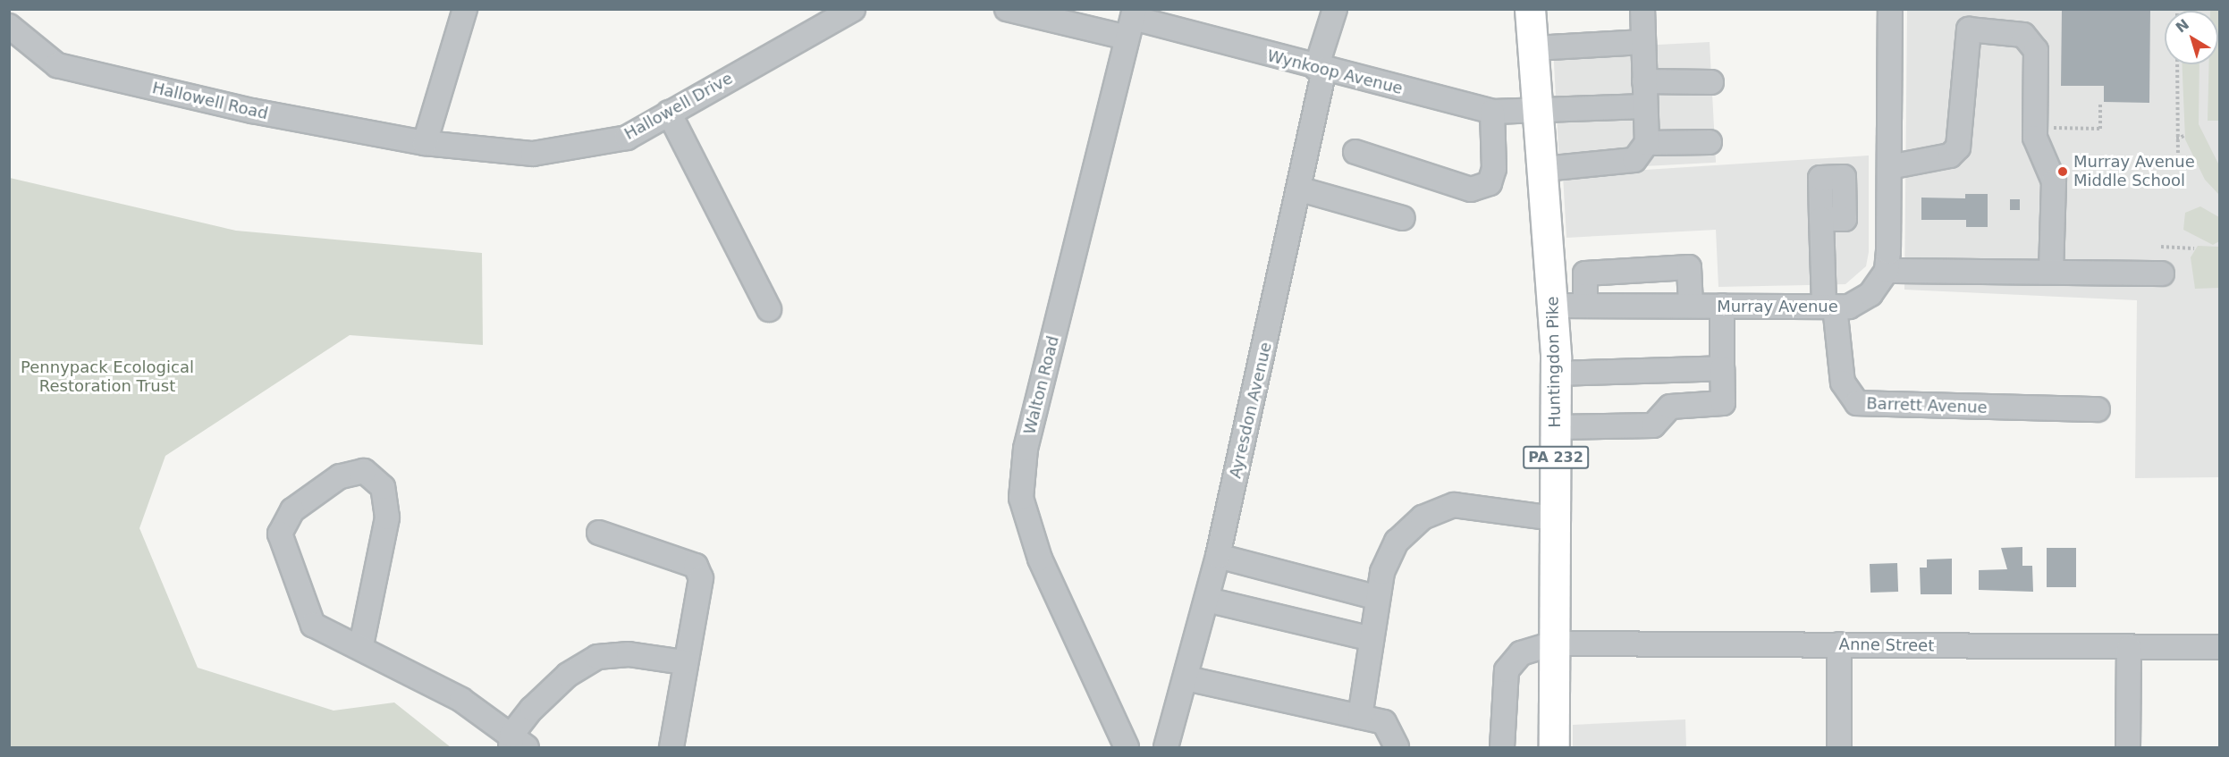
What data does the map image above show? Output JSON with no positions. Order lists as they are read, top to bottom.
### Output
{
  "streets": {
    "main road": ["Huntingdon Pike", "PA 232"],
    "street": [
      "Wynkoop Avenue",
      "Hallowell Road",
      "Hallowell Drive",
      "Murray Avenue",
      "Walton Road",
      "Barrett Avenue",
      "Ayresdon Avenue",
      "Anne Street"
    ]
  },
  "crossings": [
    ["Wynkoop Avenue", "Huntingdon Pike"],
    ["Wynkoop Avenue", "Walton Road"],
    ["Wynkoop Avenue", "Ayresdon Avenue"],
    ["Hallowell Road", "Hallowell Drive"],
    ["Murray Avenue", "Huntingdon Pike"],
    ["Murray Avenue", "Barrett Avenue"],
    ["Huntingdon Pike", "Anne Street"]
  ],
  "parks": ["Pennypack Ecological Restoration Trust"],
  "places": ["Murray Avenue Middle School"],
  "north": "top left"
}
